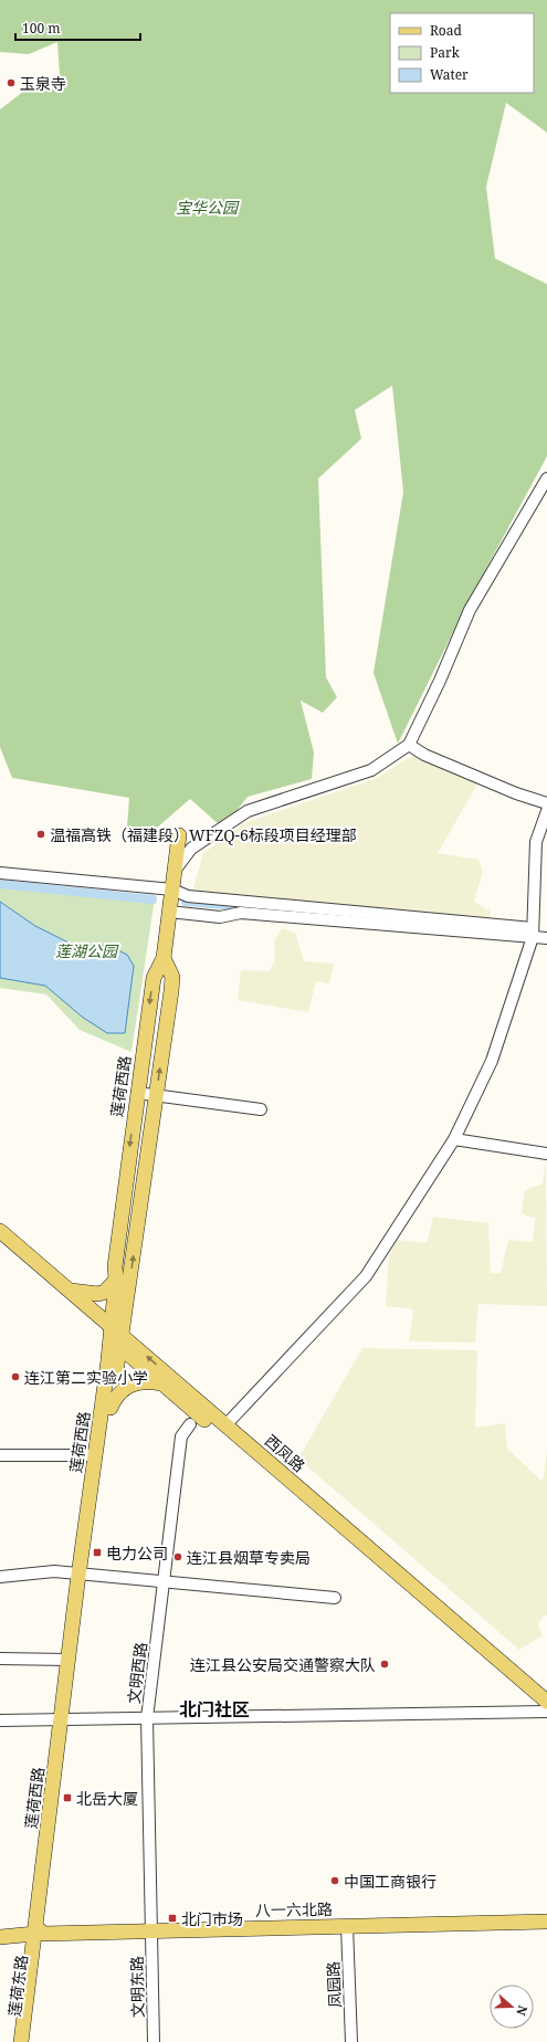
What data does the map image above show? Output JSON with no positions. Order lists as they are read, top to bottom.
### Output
{
  "streets": {
    "main road": [
      "莲荷西路",
      "西凤路",
      "八一六北路",
      "莲荷东路"
    ],
    "street": ["文明西路", "凤园路", "文明东路"]
  },
  "crossings": [
    ["莲荷西路", "西凤路"],
    ["莲荷西路", "八一六北路"],
    ["莲荷西路", "莲荷东路"],
    ["文明西路", "八一六北路"],
    ["文明西路", "文明东路"],
    ["八一六北路", "凤园路"],
    ["八一六北路", "莲荷东路"],
    ["八一六北路", "文明东路"]
  ],
  "districts": ["北门社区"],
  "parks": ["宝华公园", "莲湖公园"],
  "places": {
    "other": [
      "玉泉寺",
      "温福高铁（福建段）WFZQ-6标段项目经理部",
      "连江第二实验小学",
      "连江县烟草专卖局",
      "连江县公安局交通警察大队",
      "中国工商银行"
    ],
    "transit": ["电力公司", "北岳大厦", "北门市场"]
  },
  "legend": ["Road", "Park", "Water"],
  "scale_bar": "100 m",
  "north": "right"
}
